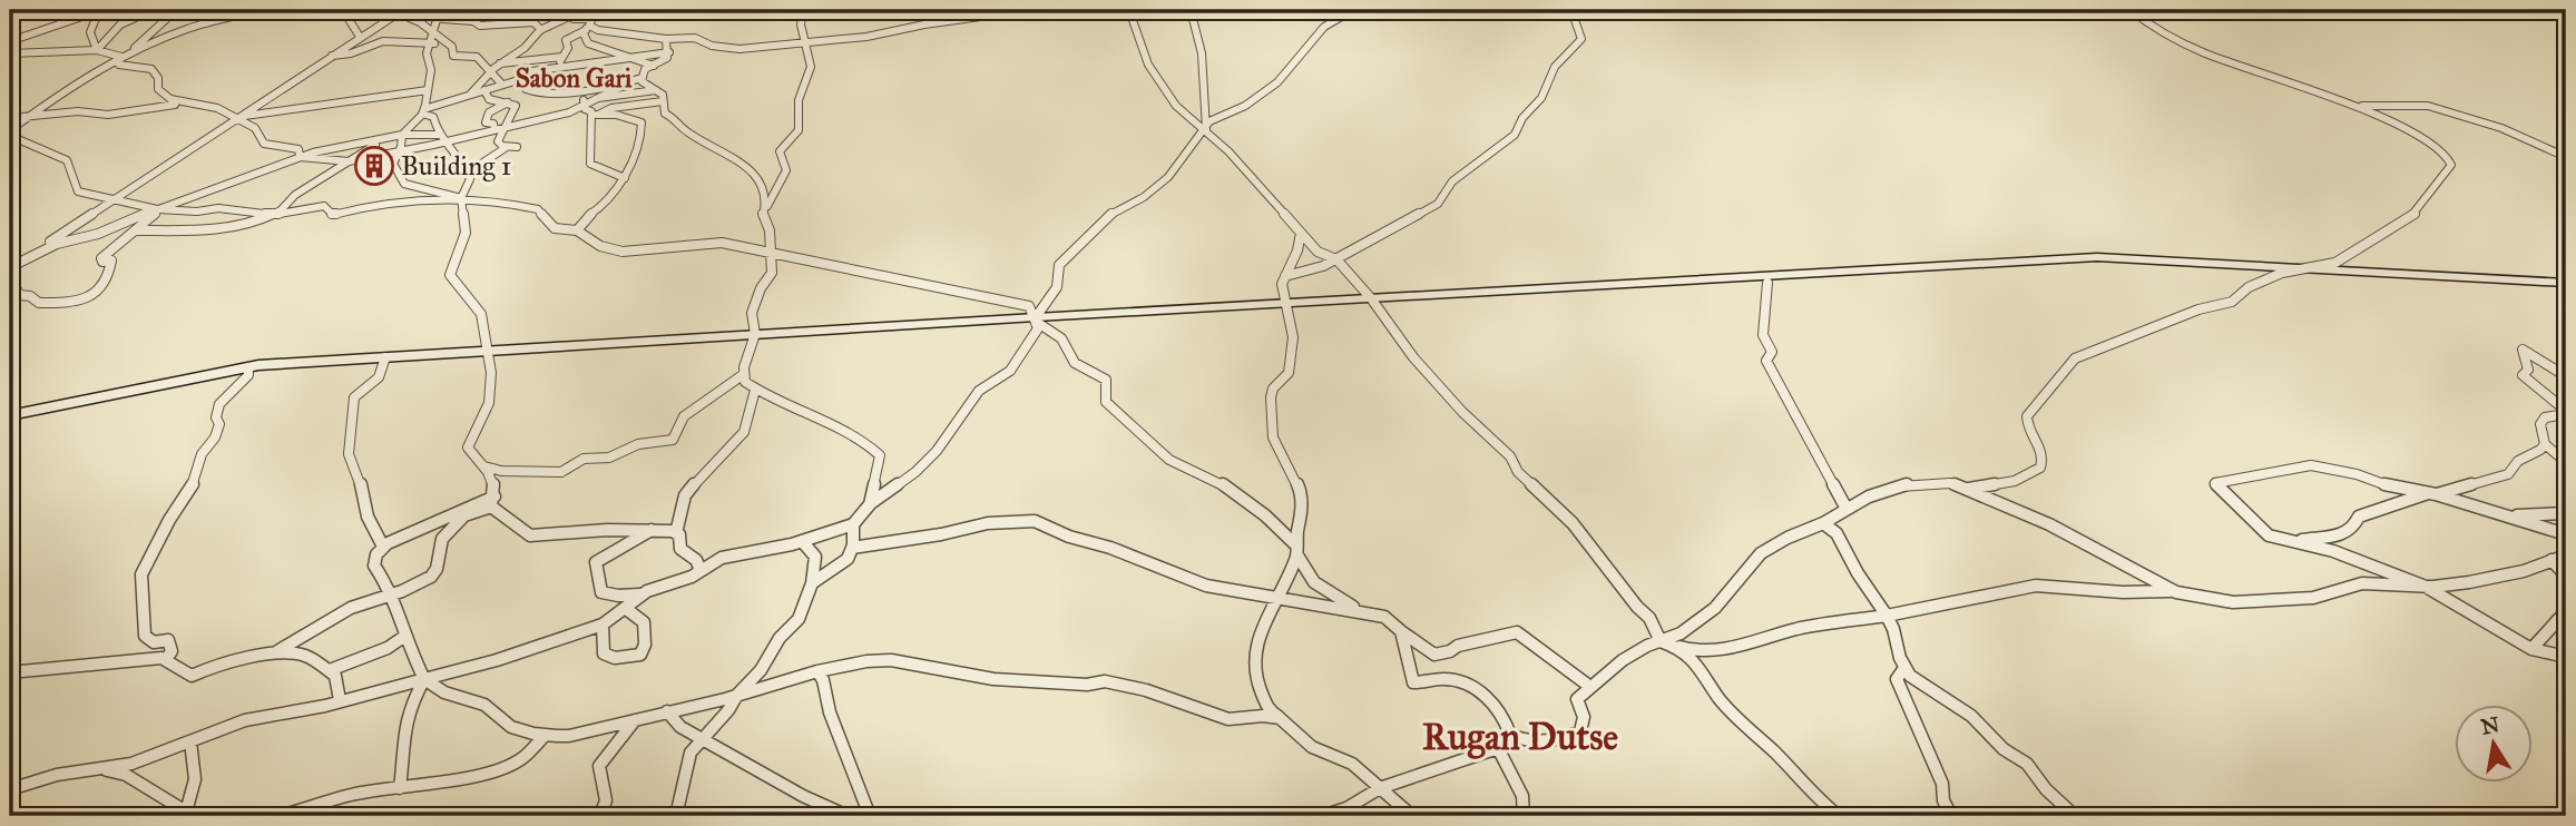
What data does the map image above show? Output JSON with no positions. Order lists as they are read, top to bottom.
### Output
{
  "districts": ["Sabon Gari", "Rugan Dutse"],
  "places": {
    "building": ["Building 1"]
  },
  "north": "top"
}
